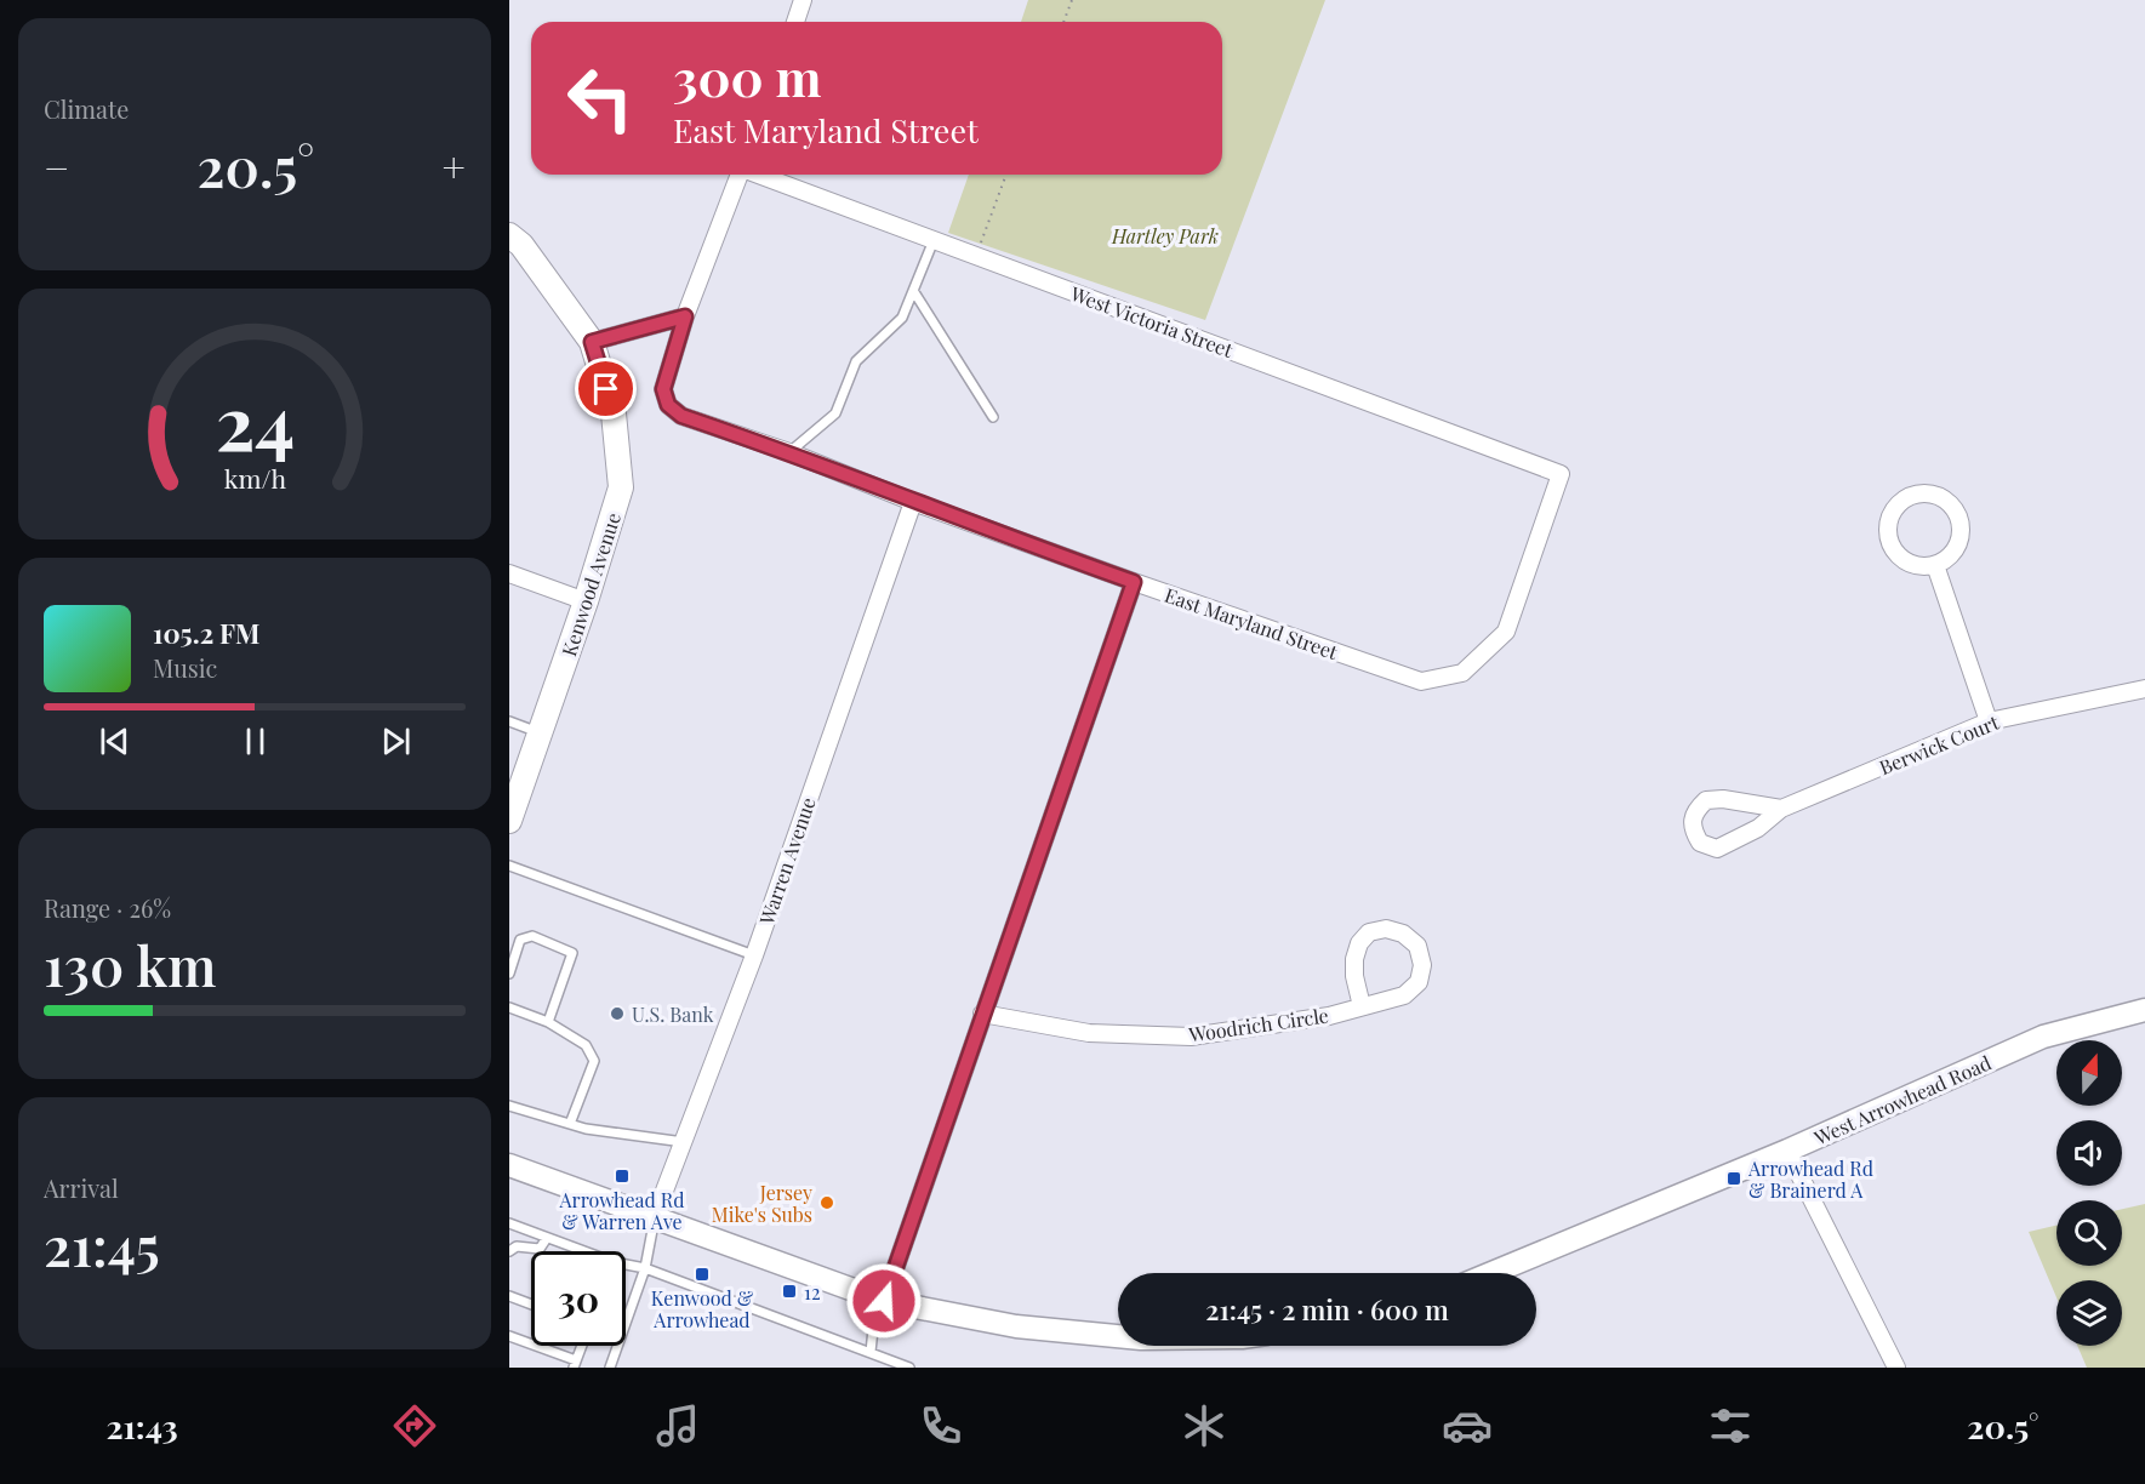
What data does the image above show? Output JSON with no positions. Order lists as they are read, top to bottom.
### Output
{
  "streets": {
    "main road": ["Kenwood Avenue"],
    "street": [
      "West Victoria Street",
      "East Maryland Street",
      "Berwick Court",
      "Warren Avenue",
      "Woodrich Circle",
      "West Arrowhead Road"
    ]
  },
  "crossings": [
    ["West Victoria Street", "East Maryland Street"],
    ["East Maryland Street", "Warren Avenue"]
  ],
  "parks": ["Hartley Park"],
  "places": {
    "other": ["U.S. Bank", "Jersey Mike's Subs"],
    "transit": [
      "Arrowhead Rd & Warren Ave",
      "Arrowhead Rd & Brainerd A",
      "Kenwood & Arrowhead",
      "12"
    ]
  },
  "north": "top",
  "page": {
    "tile": [
      "Climate",
      ["Range · 26%", "130 km"],
      ["Arrival", "21:45"]
    ],
    "turn": ["300 m", "East Maryland Street"],
    "heat": ["−", "20.5°", "+"],
    "song": ["105.2 FM", "Music"],
    "limit": "30",
    "trip": "21:45 · 2 min · 600 m",
    "tabs": ["21:43", "20.5°"],
    "gauge": ["24", "km/h"]
  }
}
